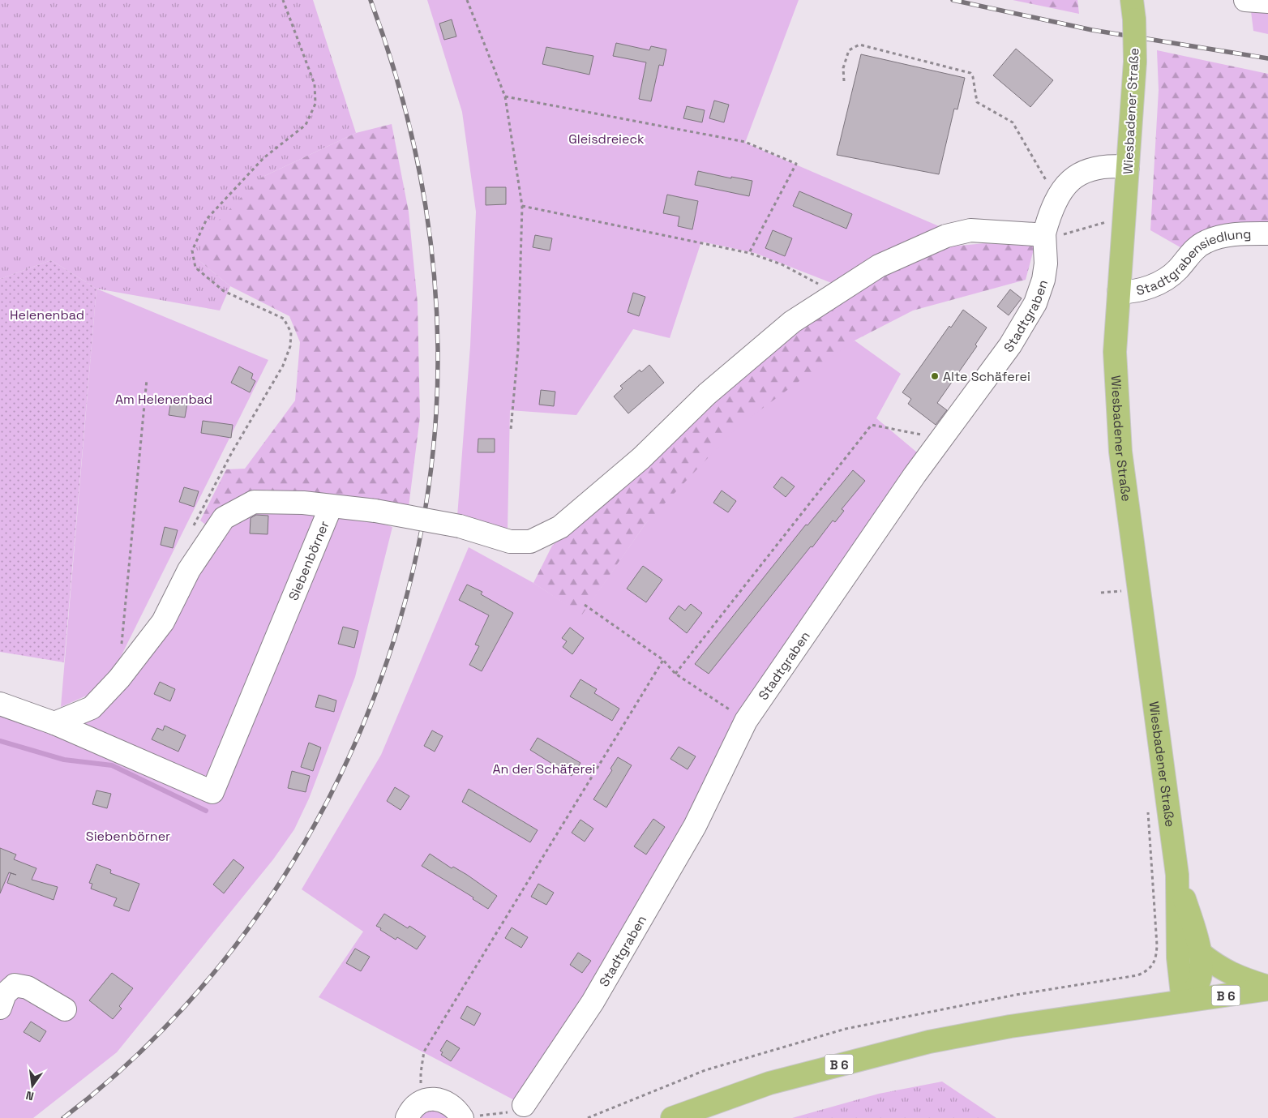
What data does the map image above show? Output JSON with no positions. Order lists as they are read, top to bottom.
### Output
{
  "streets": {
    "main road": ["Wiesbadener Straße", "B 6"],
    "street": ["Stadtgrabensiedlung", "Stadtgraben", "Siebenbörner"]
  },
  "crossings": [
    ["Wiesbadener Straße", "Stadtgrabensiedlung"],
    ["Wiesbadener Straße", "Stadtgraben"],
    ["Wiesbadener Straße", "B 6"]
  ],
  "parks": [
    "Gleisdreieck",
    "Helenenbad",
    "Am Helenenbad",
    "An der Schäferei",
    "Siebenbörner"
  ],
  "places": ["Alte Schäferei"],
  "north": "bottom"
}
